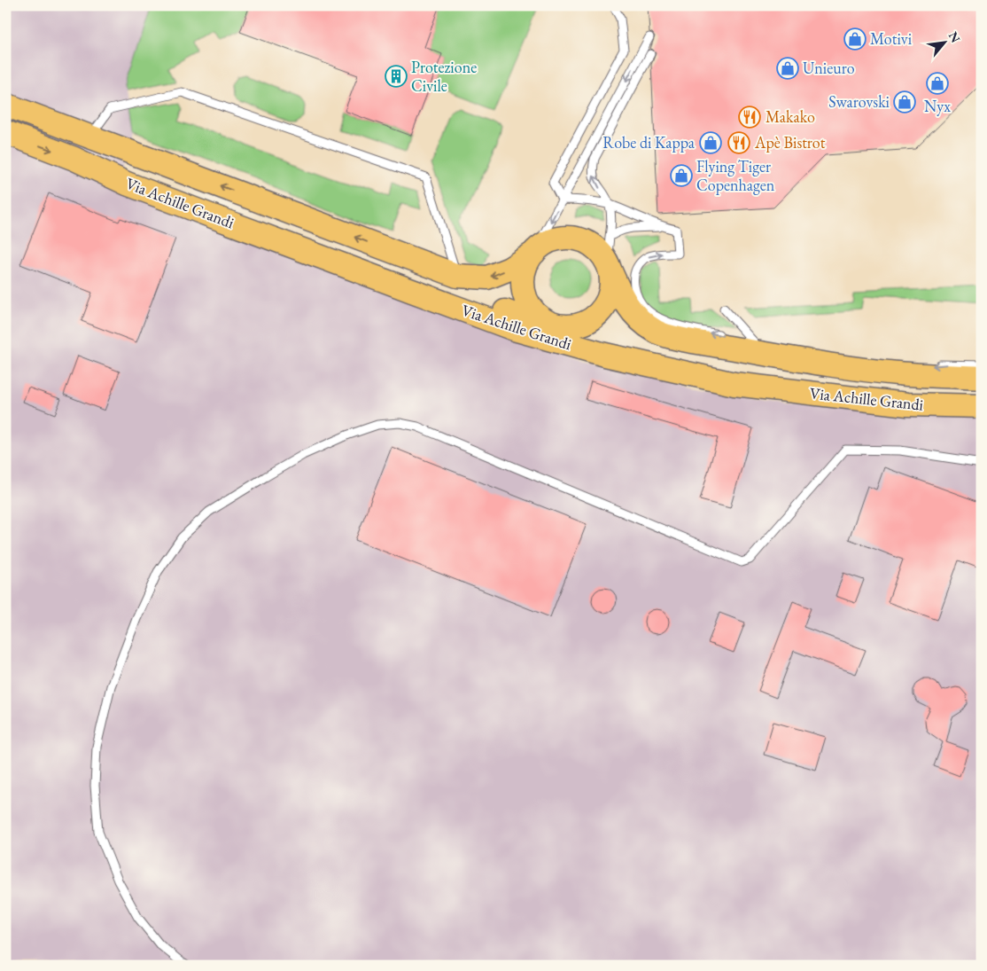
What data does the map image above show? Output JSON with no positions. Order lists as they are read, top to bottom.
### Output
{
  "streets": {
    "main road": ["Via Achille Grandi"]
  },
  "places": {
    "shop": [
      "Motivi",
      "Unieuro",
      "Nyx",
      "Swarovski",
      "Robe di Kappa",
      "Flying Tiger Copenhagen"
    ],
    "building": ["Protezione Civile"],
    "restaurant": ["Makako", "Apè Bistrot"]
  },
  "north": "top right"
}
